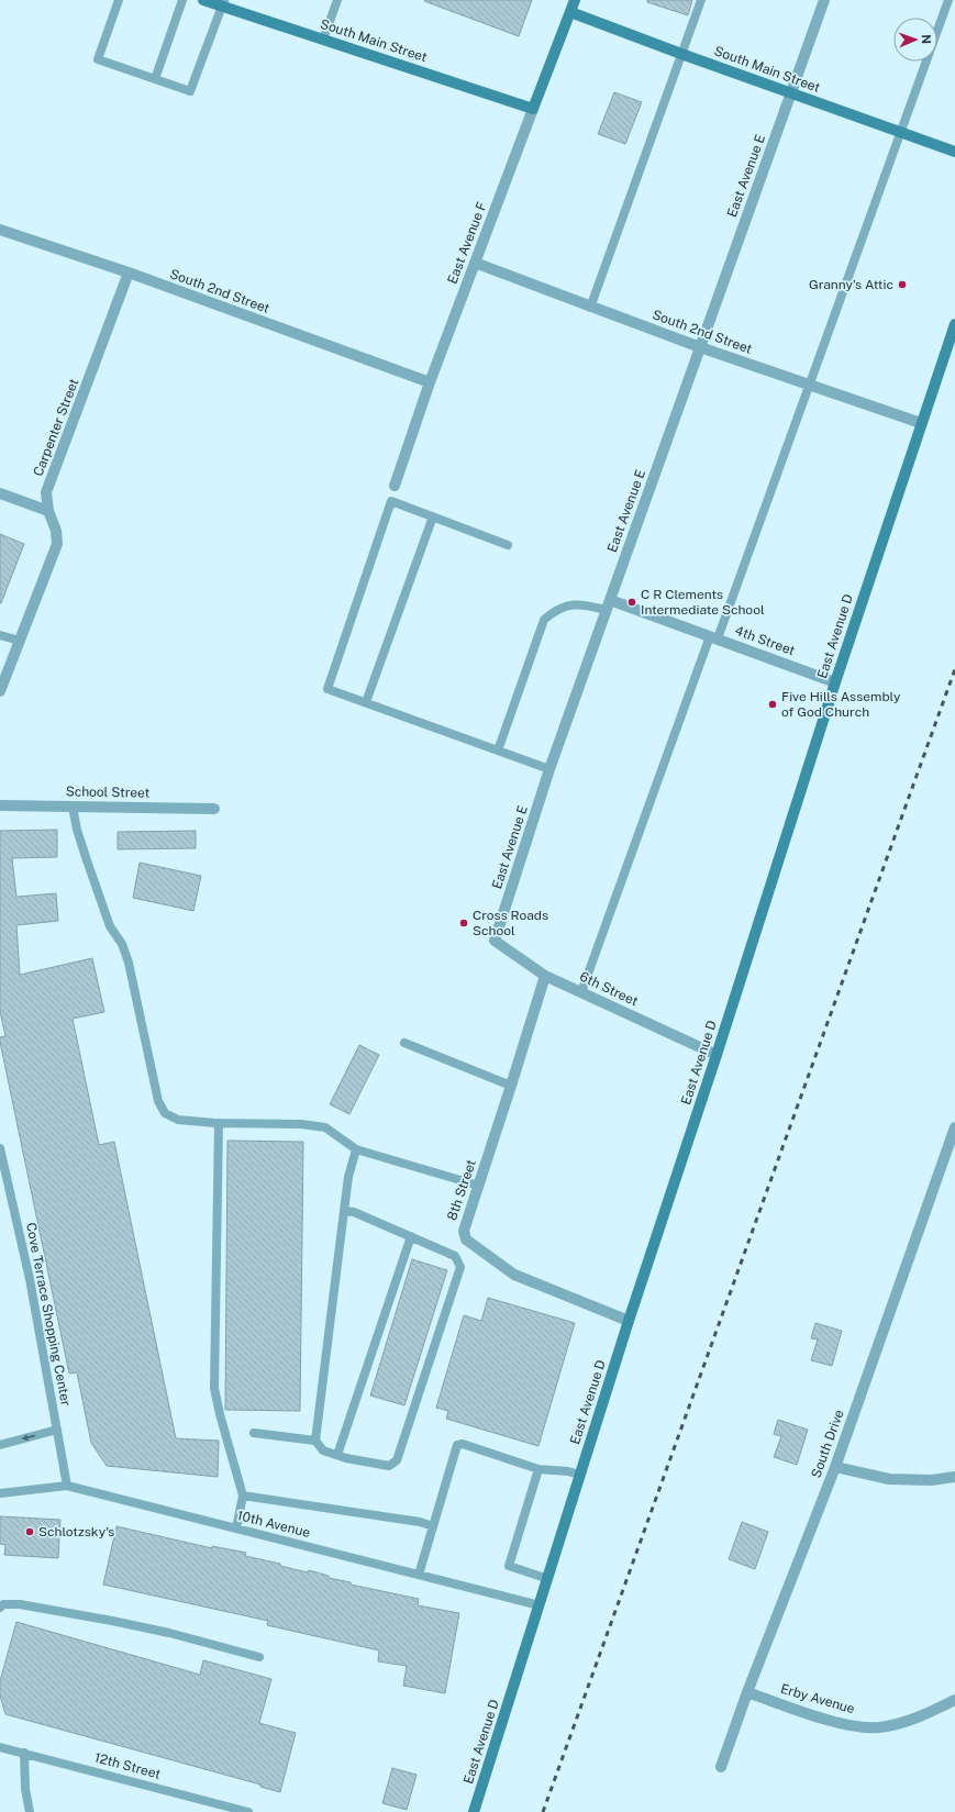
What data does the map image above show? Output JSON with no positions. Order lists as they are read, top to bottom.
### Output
{
  "streets": {
    "main road": ["South Main Street", "East Avenue F", "East Avenue D"],
    "street": [
      "East Avenue E",
      "South 2nd Street",
      "Carpenter Street",
      "4th Street",
      "School Street",
      "6th Street",
      "8th Street",
      "South Drive",
      "Erby Avenue"
    ],
    "lane": ["Cove Terrace Shopping Center", "10th Avenue", "12th Street"]
  },
  "crossings": [
    ["South Main Street", "East Avenue E"],
    ["South Main Street", "East Avenue F"],
    ["East Avenue E", "South 2nd Street"],
    ["East Avenue E", "4th Street"],
    ["East Avenue E", "6th Street"],
    ["East Avenue F", "South 2nd Street"],
    ["South 2nd Street", "Carpenter Street"],
    ["South 2nd Street", "East Avenue D"],
    ["East Avenue D", "4th Street"],
    ["East Avenue D", "6th Street"],
    ["East Avenue D", "8th Street"],
    ["East Avenue D", "10th Avenue"],
    ["6th Street", "8th Street"],
    ["Cove Terrace Shopping Center", "10th Avenue"],
    ["South Drive", "Erby Avenue"]
  ],
  "places": [
    "Granny’s Attic",
    "C R Clements Intermediate School",
    "Five Hills Assembly of God Church",
    "Cross Roads School",
    "Schlotzsky's"
  ],
  "north": "right"
}
